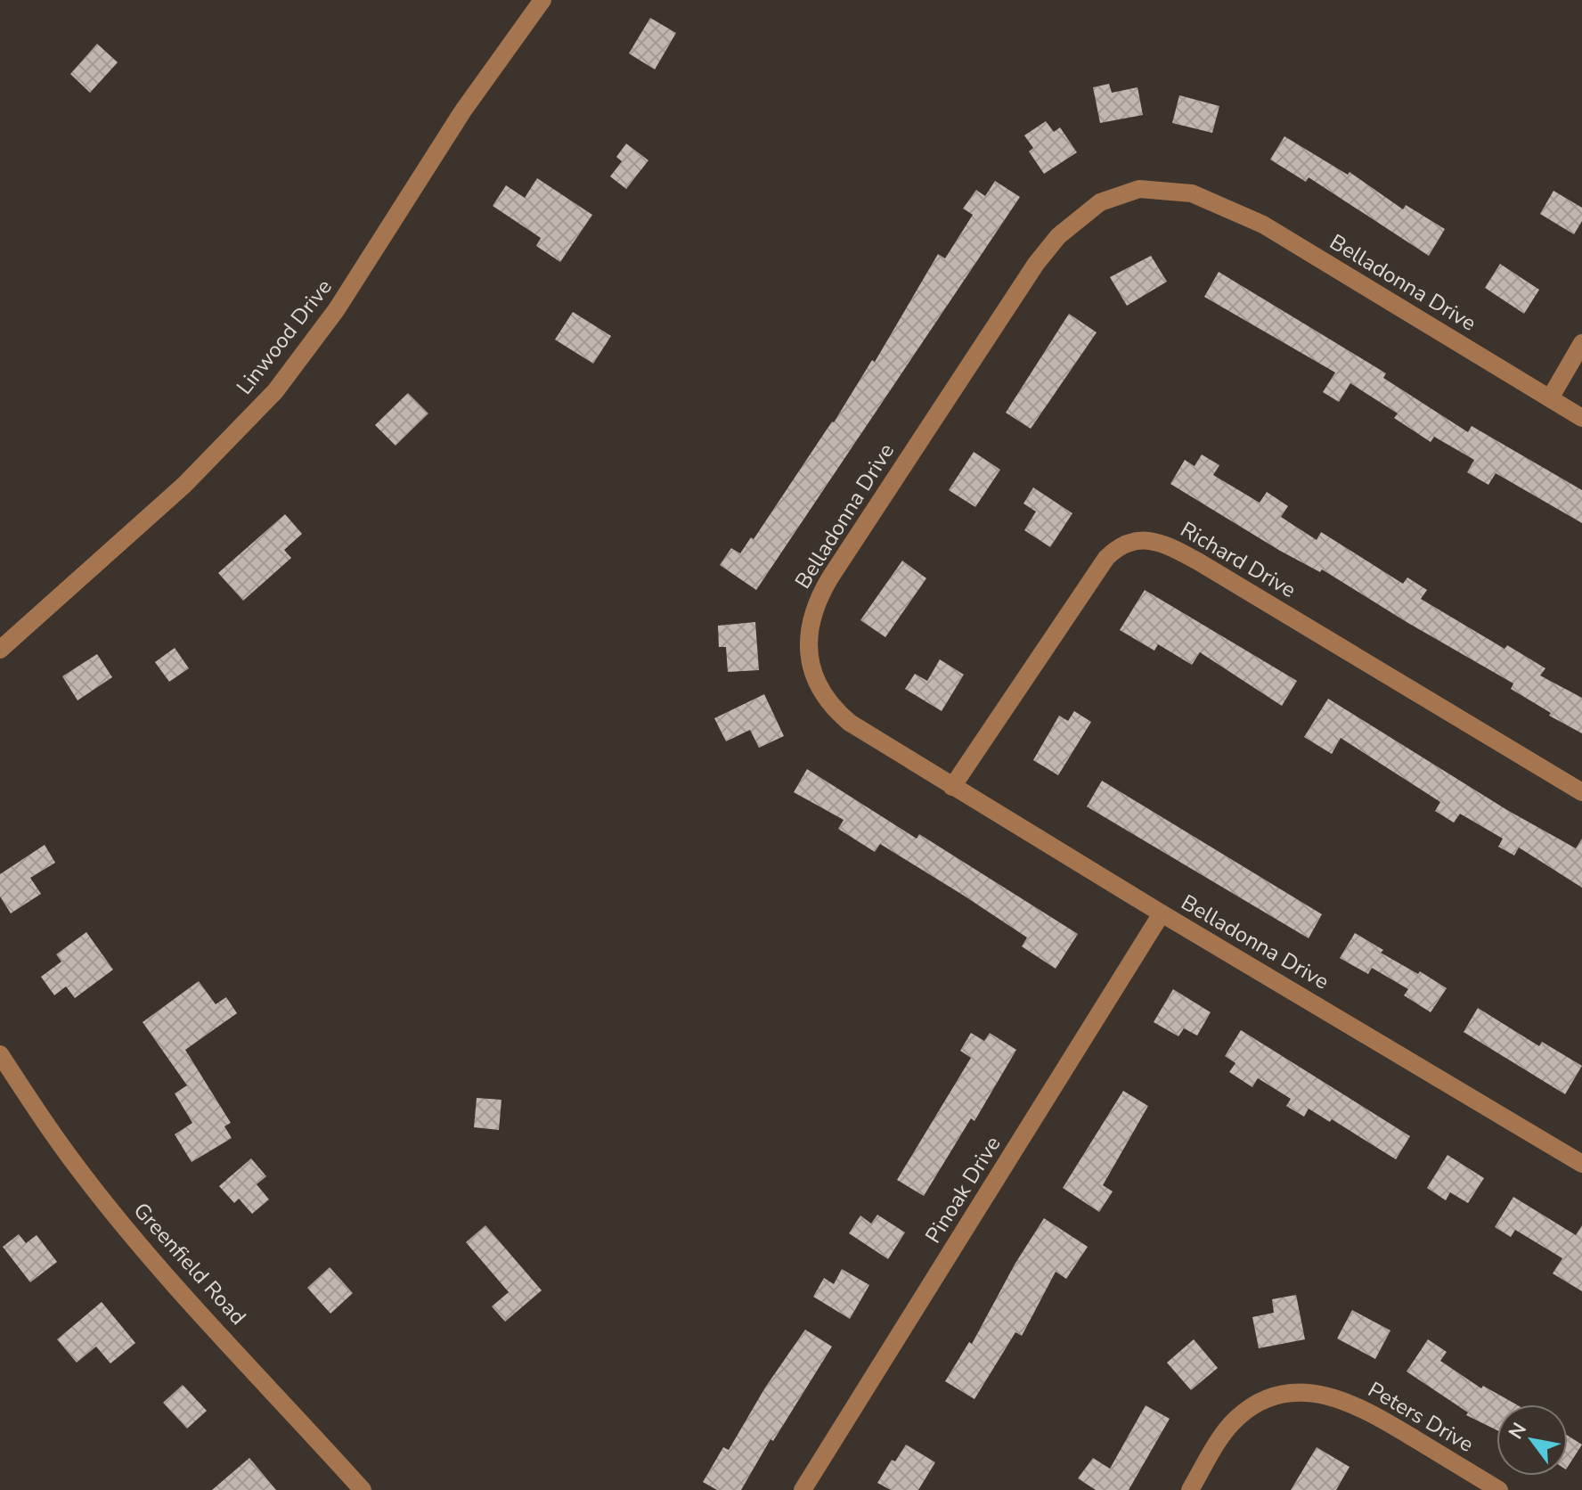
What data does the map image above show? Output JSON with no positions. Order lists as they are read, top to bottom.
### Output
{
  "streets": {
    "street": [
      "Belladonna Drive",
      "Linwood Drive",
      "Richard Drive",
      "Pinoak Drive",
      "Greenfield Road",
      "Peters Drive"
    ]
  },
  "crossings": [
    ["Belladonna Drive", "Richard Drive"],
    ["Belladonna Drive", "Pinoak Drive"]
  ],
  "north": "top left"
}
